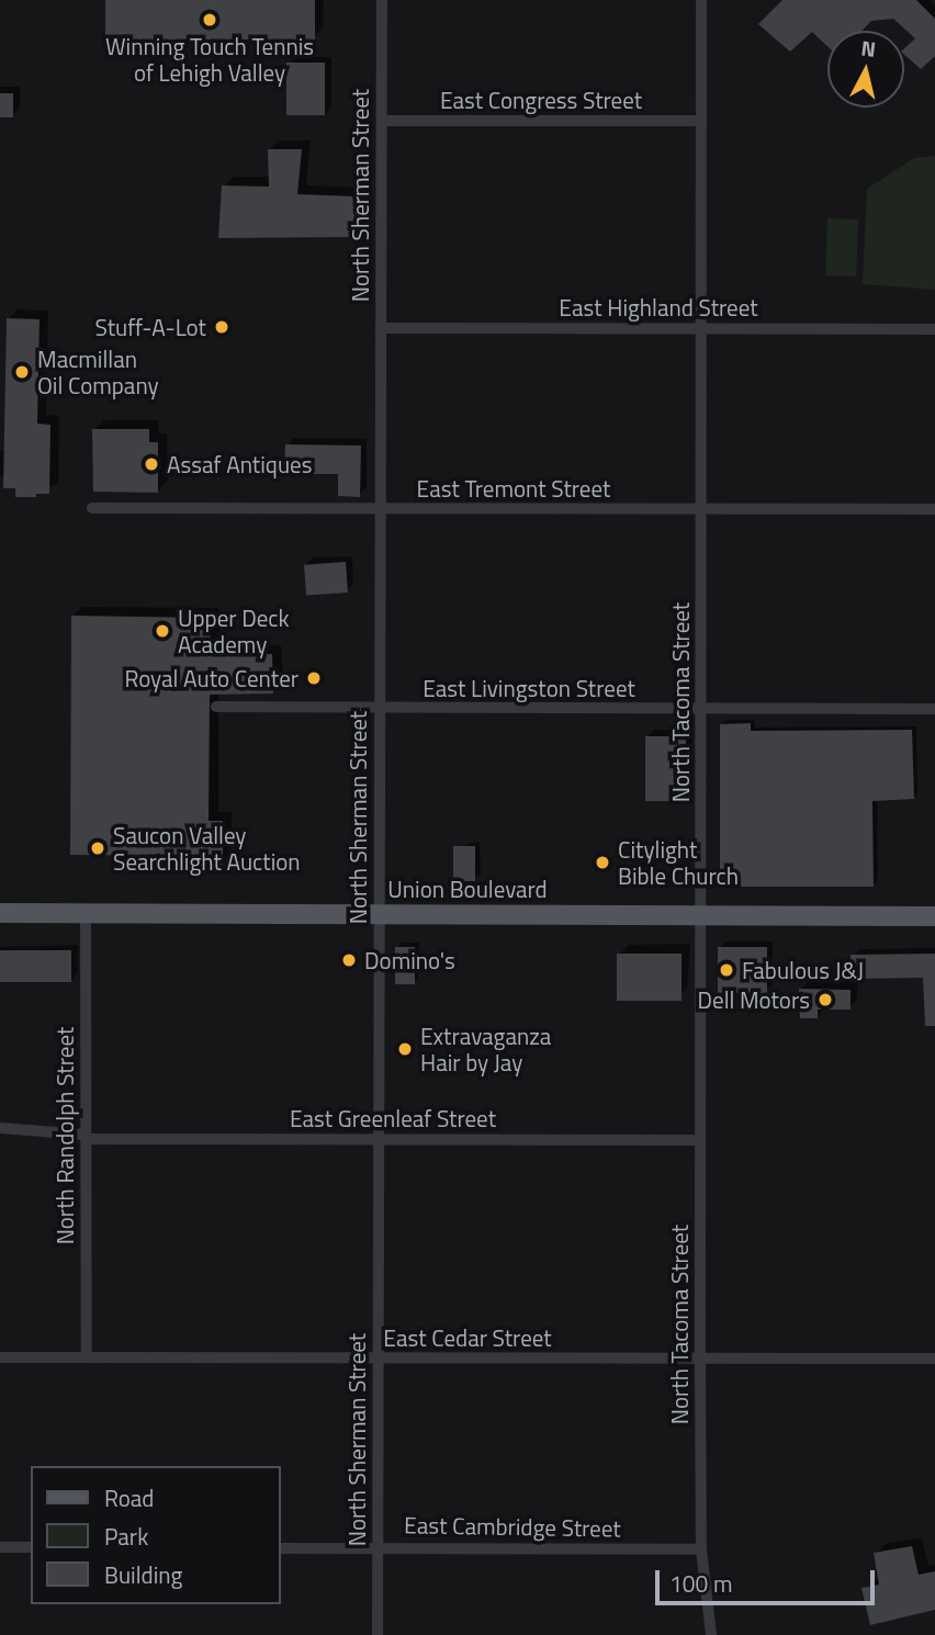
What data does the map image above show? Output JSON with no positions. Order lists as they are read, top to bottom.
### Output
{
  "streets": {
    "main road": ["Union Boulevard"],
    "street": [
      "East Congress Street",
      "North Sherman Street",
      "East Highland Street",
      "East Tremont Street",
      "East Livingston Street",
      "North Tacoma Street",
      "East Greenleaf Street",
      "North Randolph Street",
      "East Cedar Street",
      "East Cambridge Street"
    ]
  },
  "crossings": [
    ["East Congress Street", "North Sherman Street"],
    ["East Congress Street", "North Tacoma Street"],
    ["North Sherman Street", "East Highland Street"],
    ["North Sherman Street", "East Tremont Street"],
    ["North Sherman Street", "East Livingston Street"],
    ["North Sherman Street", "Union Boulevard"],
    ["North Sherman Street", "East Greenleaf Street"],
    ["North Sherman Street", "East Cedar Street"],
    ["North Sherman Street", "East Cambridge Street"],
    ["East Highland Street", "North Tacoma Street"],
    ["East Tremont Street", "North Tacoma Street"],
    ["East Livingston Street", "North Tacoma Street"],
    ["North Tacoma Street", "Union Boulevard"],
    ["North Tacoma Street", "East Greenleaf Street"],
    ["North Tacoma Street", "East Cedar Street"],
    ["North Tacoma Street", "East Cambridge Street"],
    ["Union Boulevard", "North Randolph Street"],
    ["East Greenleaf Street", "North Randolph Street"],
    ["North Randolph Street", "East Cedar Street"]
  ],
  "places": [
    "Winning Touch Tennis of Lehigh Valley",
    "Stuff-A-Lot",
    "Macmillan Oil Company",
    "Assaf Antiques",
    "Upper Deck Academy",
    "Royal Auto Center",
    "Saucon Valley Searchlight Auction",
    "Citylight Bible Church",
    "Domino's",
    "Fabulous J&J",
    "Dell Motors",
    "Extravaganza Hair by Jay"
  ],
  "legend": ["Road", "Park", "Building"],
  "scale_bar": "100 m",
  "north": "top"
}
